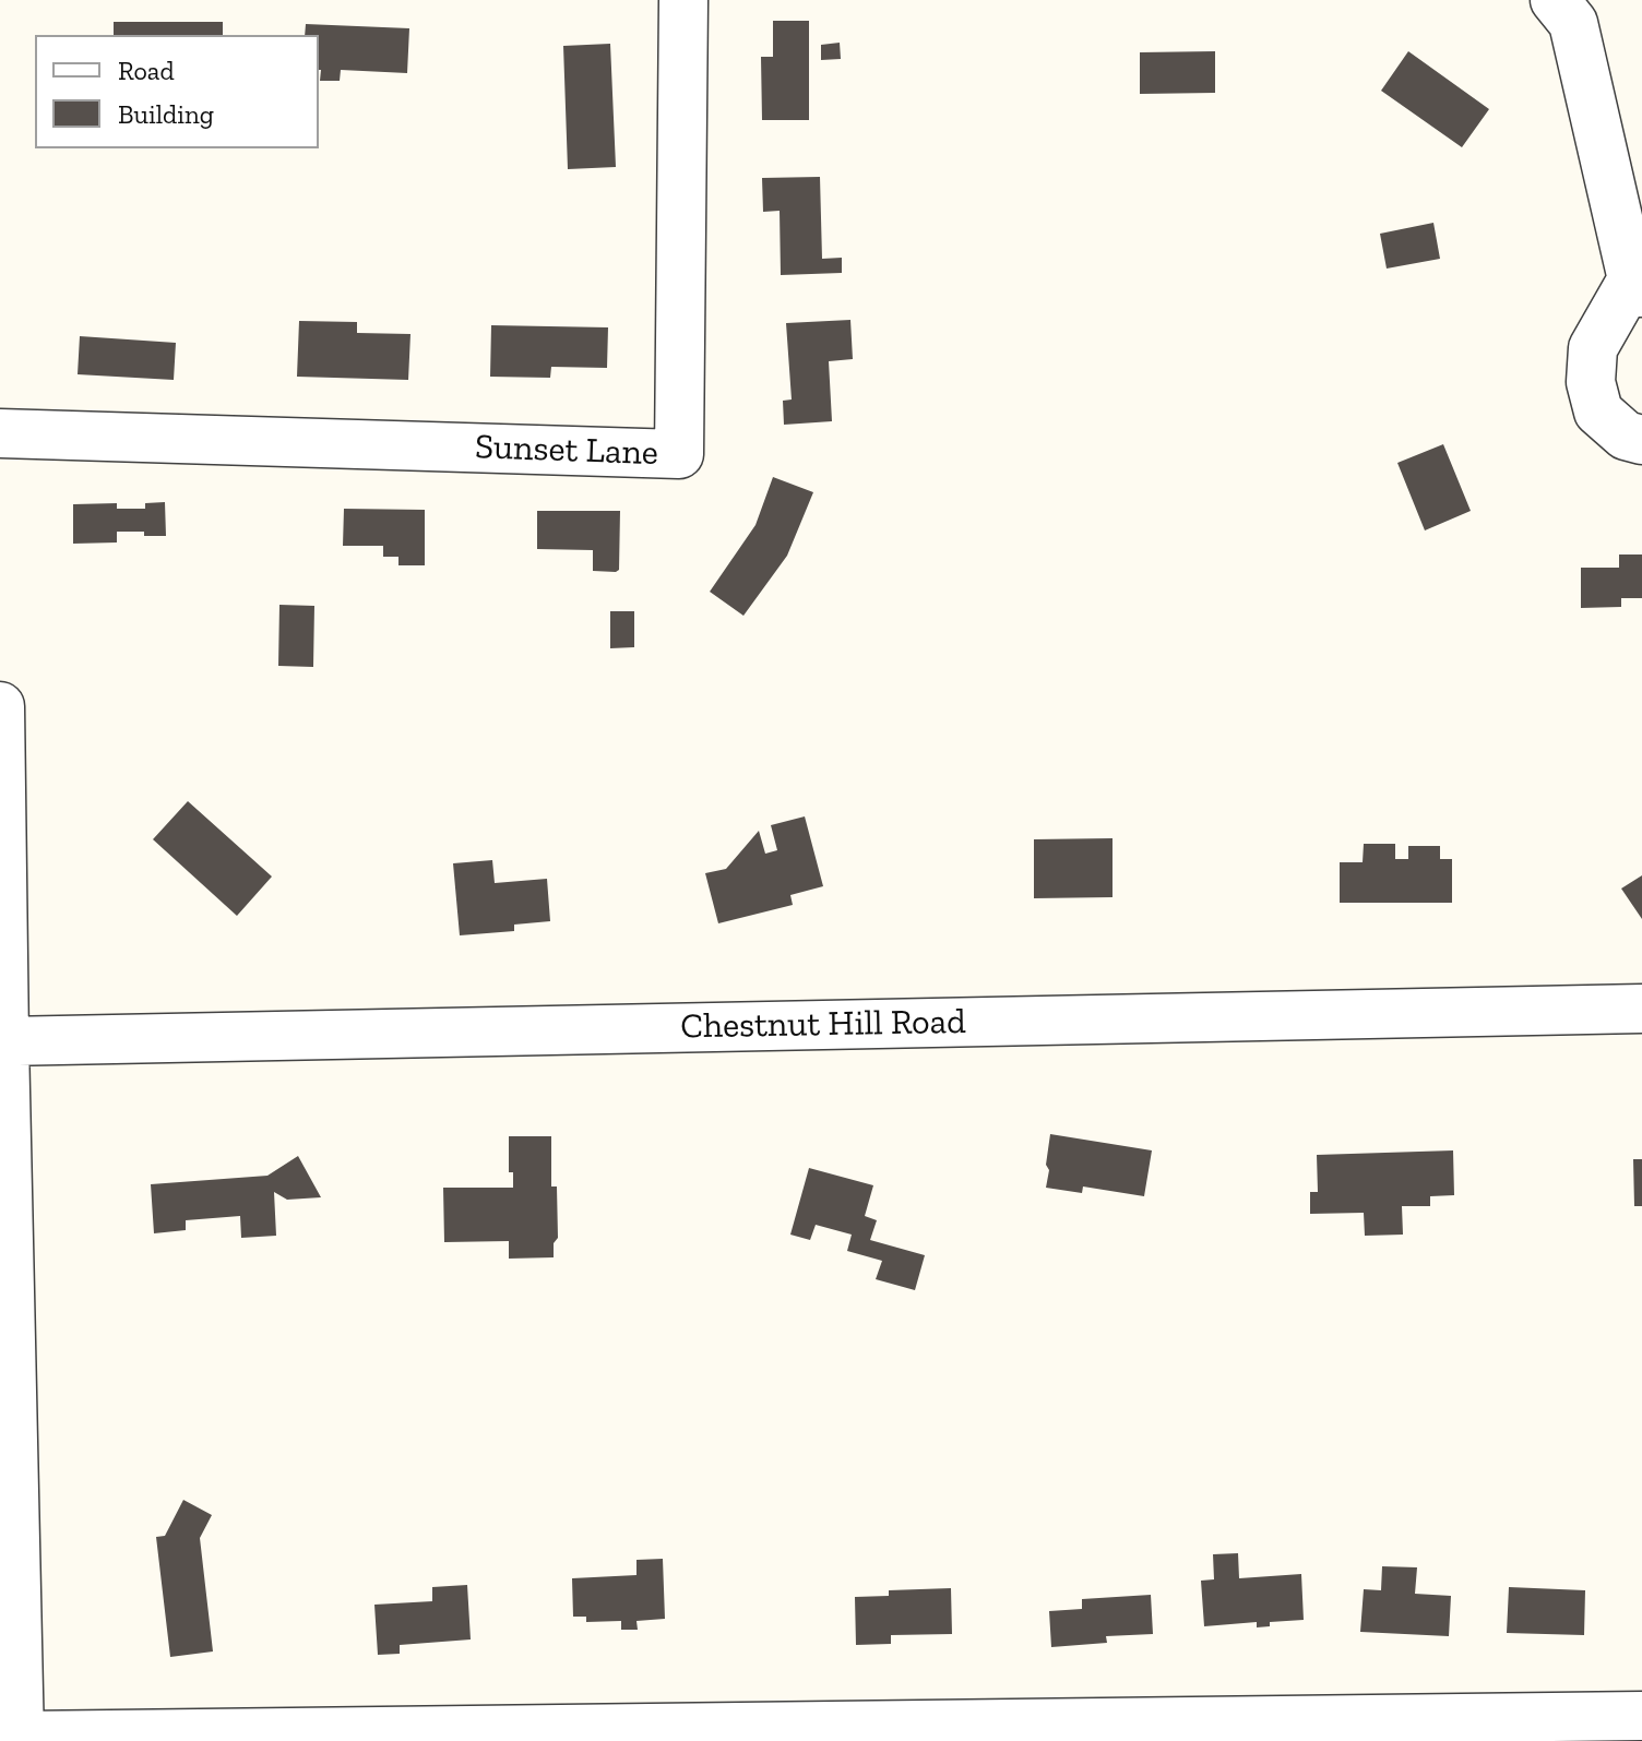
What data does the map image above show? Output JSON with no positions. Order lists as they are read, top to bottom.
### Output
{
  "streets": {
    "street": ["Sunset Lane", "Chestnut Hill Road"]
  },
  "legend": ["Road", "Building"]
}
